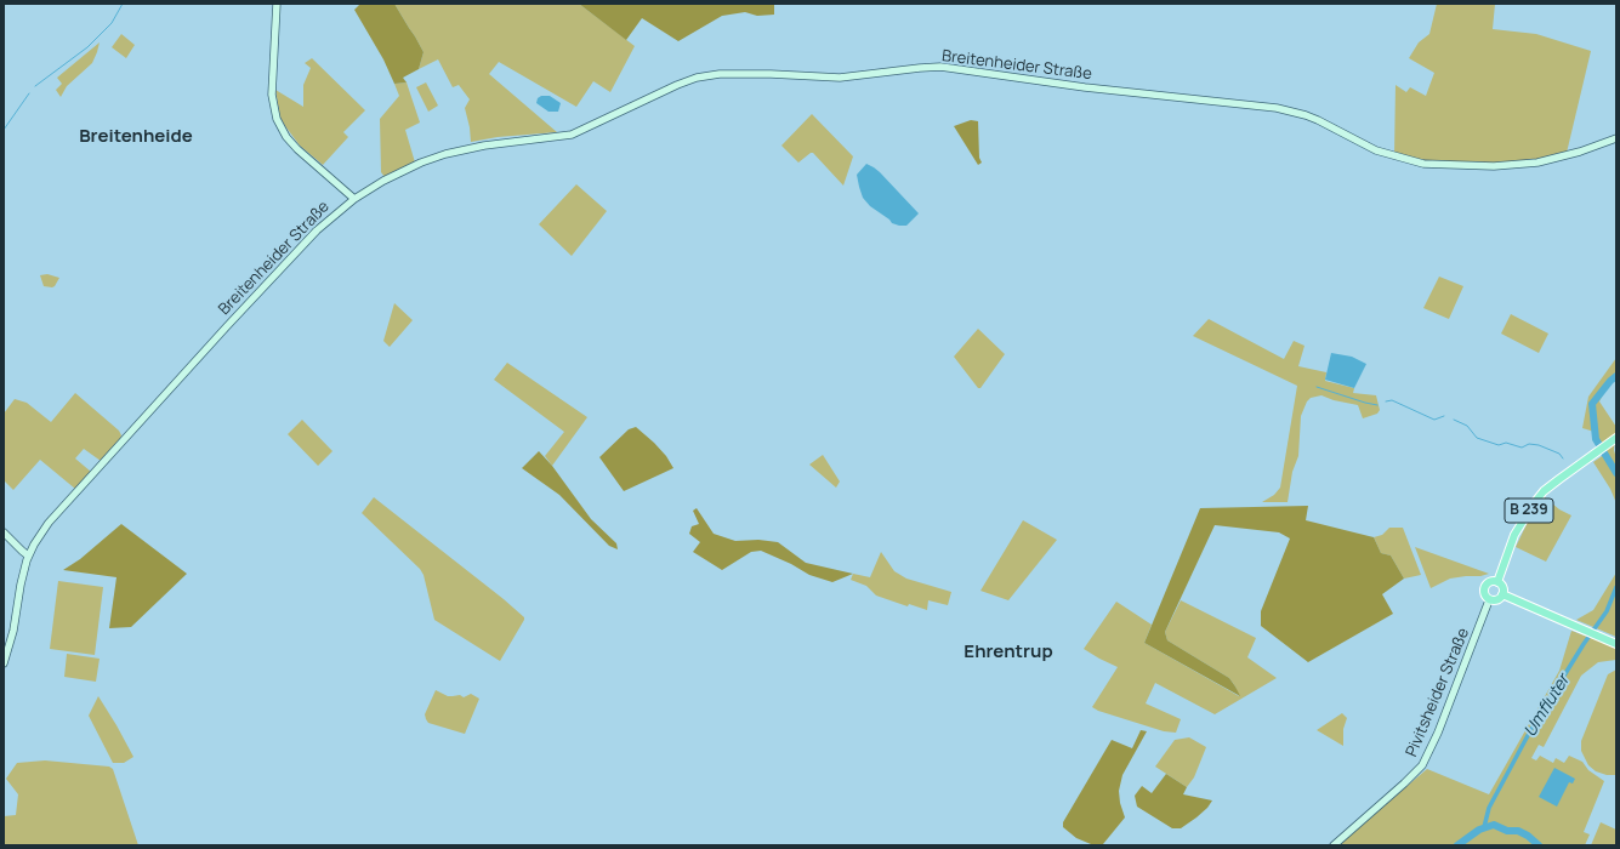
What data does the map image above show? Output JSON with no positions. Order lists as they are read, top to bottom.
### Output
{
  "streets": {
    "main road": ["B 239", "Pivitsheider Straße"],
    "street": ["Breitenheider Straße"]
  },
  "districts": ["Breitenheide", "Ehrentrup"],
  "water": ["Umfluter"]
}
